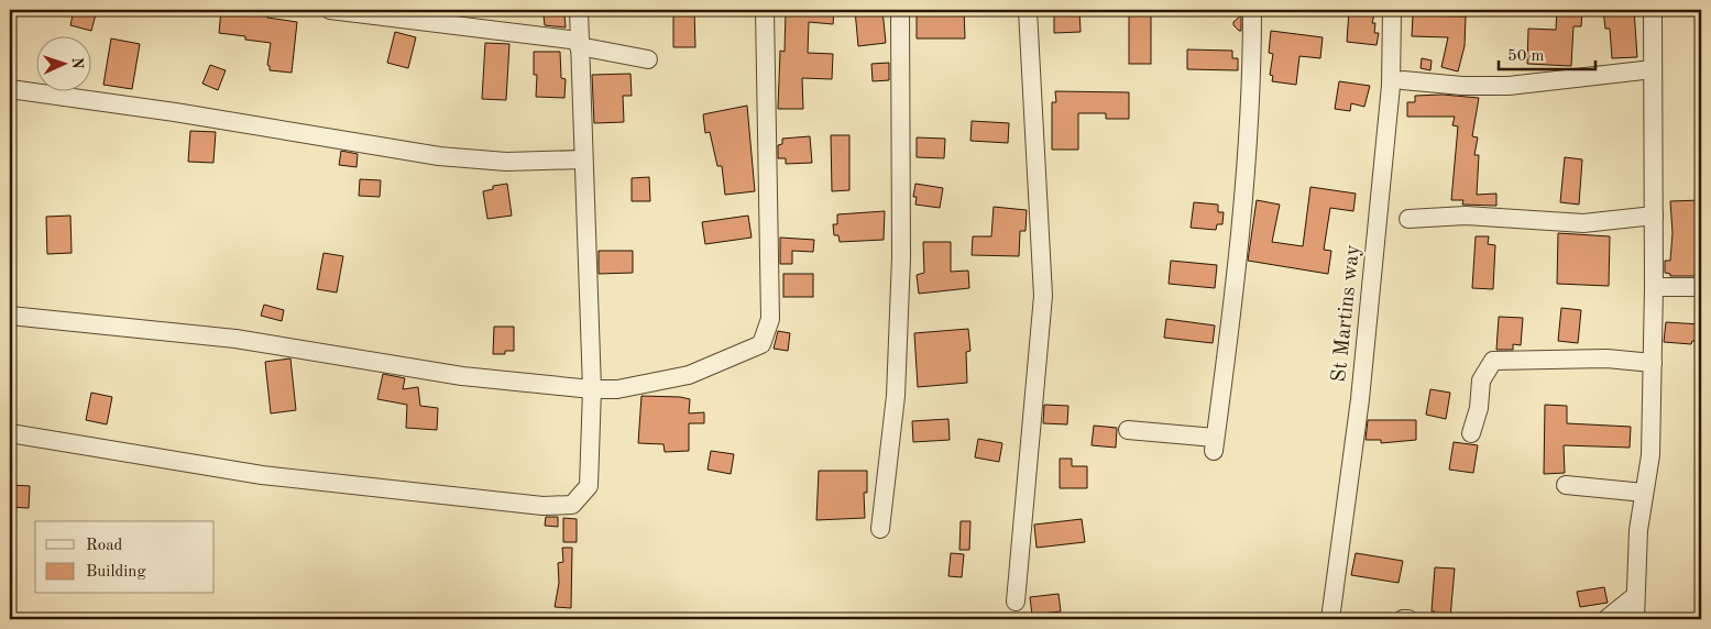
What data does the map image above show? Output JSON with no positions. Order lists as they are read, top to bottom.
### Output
{
  "streets": {
    "street": ["St Martins way"]
  },
  "legend": ["Road", "Building"],
  "scale_bar": "50 m",
  "north": "right"
}
